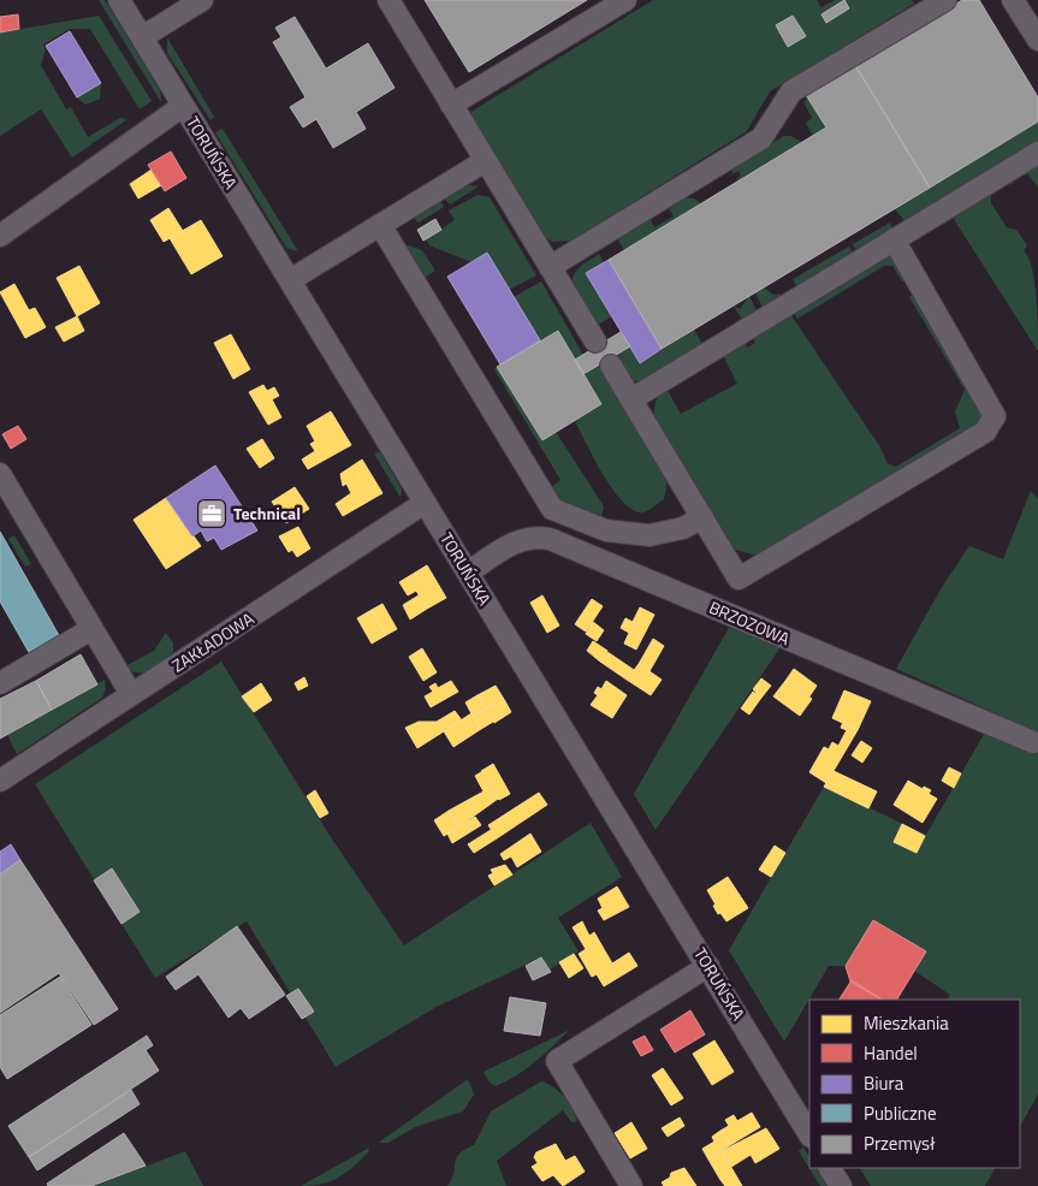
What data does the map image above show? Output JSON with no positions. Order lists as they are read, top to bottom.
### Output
{
  "streets": {
    "street": ["TORUŃSKA", "BRZOZOWA", "ZAKŁADOWA"]
  },
  "crossings": [
    ["TORUŃSKA", "BRZOZOWA"],
    ["TORUŃSKA", "ZAKŁADOWA"]
  ],
  "places": {
    "office": ["Technical"]
  },
  "legend": [
    "Mieszkania",
    "Handel",
    "Biura",
    "Publiczne",
    "Przemysł"
  ]
}
